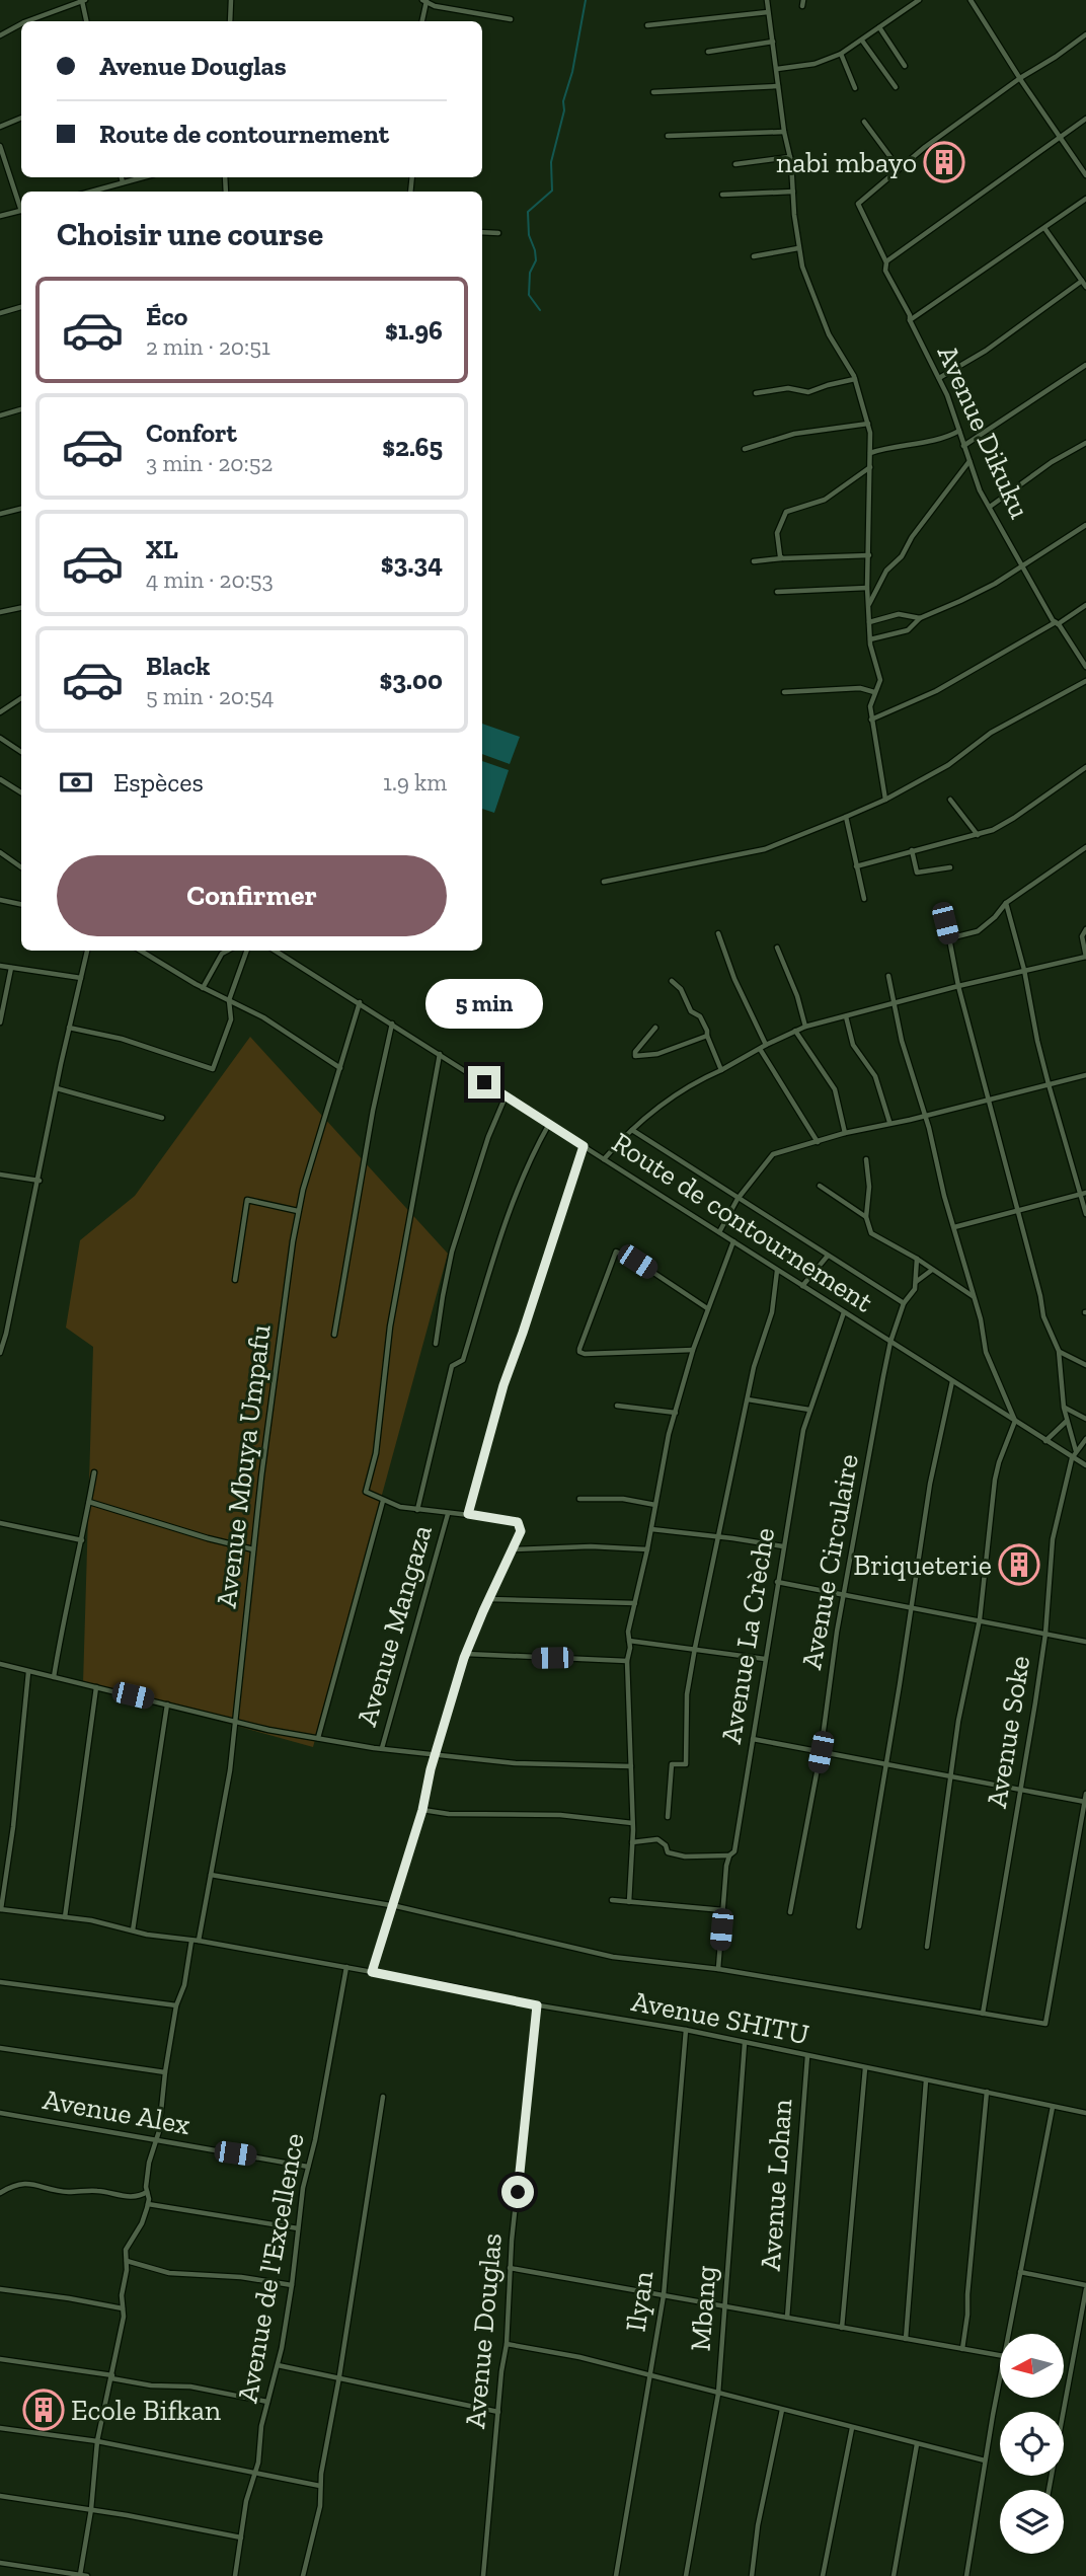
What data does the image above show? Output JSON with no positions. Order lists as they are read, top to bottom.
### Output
{
  "streets": {
    "street": [
      "Avenue Dikuku",
      "Route de contournement",
      "Avenue Mbuya Umpafu",
      "Avenue Circulaire",
      "Avenue Mangaza",
      "Avenue La Crèche",
      "Avenue Soke",
      "Avenue SHITU",
      "Avenue Alex",
      "Avenue Lohan",
      "Avenue de l'Excellence",
      "Ilyan",
      "Mbang",
      "Avenue Douglas"
    ]
  },
  "crossings": [
    ["Route de contournement", "Avenue Mbuya Umpafu"],
    ["Route de contournement", "Avenue Circulaire"],
    ["Route de contournement", "Avenue La Crèche"],
    ["Route de contournement", "Avenue Soke"],
    ["Avenue Mbuya Umpafu", "Avenue SHITU"],
    ["Avenue SHITU", "Avenue Lohan"],
    ["Avenue SHITU", "Avenue de l'Excellence"],
    ["Avenue SHITU", "Ilyan"],
    ["Avenue SHITU", "Mbang"],
    ["Avenue SHITU", "Avenue Douglas"],
    ["Avenue Alex", "Avenue de l'Excellence"]
  ],
  "places": {
    "building": ["nabi mbayo", "Briqueterie", "Ecole Bifkan"]
  },
  "north": "left",
  "page": {
    "banner": ["Avenue Douglas", "Route de contournement"],
    "heading": "Choisir une course",
    "list": [
      {
        "name": "Éco",
        "note": "2 min · 20:51",
        "value": "$1.96"
      },
      {
        "name": "Confort",
        "note": "3 min · 20:52",
        "value": "$2.65"
      },
      {
        "name": "XL",
        "note": "4 min · 20:53",
        "value": "$3.34"
      },
      {
        "name": "Black",
        "note": "5 min · 20:54",
        "value": "$3.00"
      }
    ],
    "pay": ["Espèces", "1.9 km"],
    "buttons": "Confirmer",
    "bubble": "5 min"
  }
}
